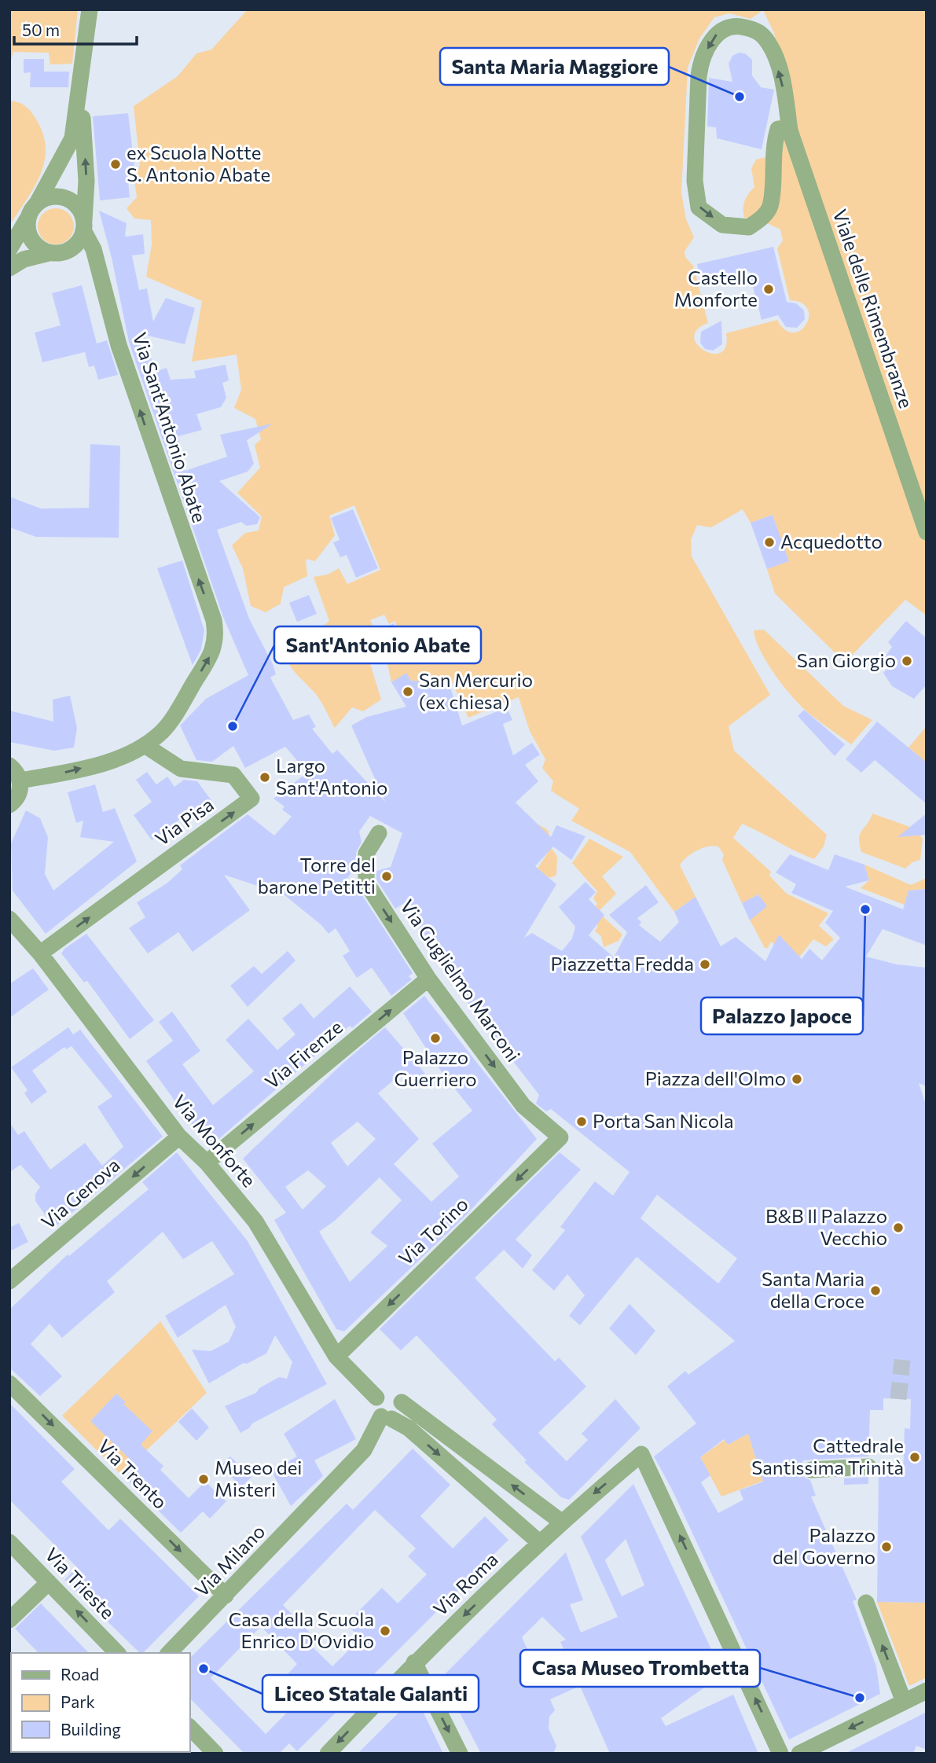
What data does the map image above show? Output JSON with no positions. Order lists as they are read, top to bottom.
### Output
{
  "streets": {
    "street": [
      "Viale delle Rimembranze",
      "Via Sant'Antonio Abate",
      "Via Pisa",
      "Via Guglielmo Marconi",
      "Via Firenze",
      "Via Monforte",
      "Via Genova",
      "Via Torino",
      "Via Trento",
      "Via Milano",
      "Via Trieste",
      "Via Roma"
    ]
  },
  "crossings": [
    ["Via Sant'Antonio Abate", "Via Pisa"],
    ["Via Pisa", "Via Monforte"],
    ["Via Guglielmo Marconi", "Via Firenze"],
    ["Via Guglielmo Marconi", "Via Torino"],
    ["Via Firenze", "Via Monforte"],
    ["Via Monforte", "Via Genova"],
    ["Via Monforte", "Via Torino"],
    ["Via Monforte", "Via Milano"],
    ["Via Trento", "Via Milano"]
  ],
  "one_way": [
    "Via Sant'Antonio Abate",
    "Via Guglielmo Marconi",
    "Via Firenze",
    "Via Genova",
    "Via Torino",
    "Via Trento",
    "Via Trieste"
  ],
  "places": [
    "Santa Maria Maggiore",
    "ex Scuola Notte S. Antonio Abate",
    "Castello Monforte",
    "Acquedotto",
    "San Giorgio",
    "San Mercurio (ex chiesa)",
    "Sant'Antonio Abate",
    "Largo Sant'Antonio",
    "Torre del barone Petitti",
    "Palazzo Japoce",
    "Piazzetta Fredda",
    "Palazzo Guerriero",
    "Piazza dell'Olmo",
    "Porta San Nicola",
    "B&B Il Palazzo Vecchio",
    "Santa Maria della Croce",
    "Cattedrale Santissima Trinità",
    "Museo dei Misteri",
    "Palazzo del Governo",
    "Casa della Scuola Enrico D'Ovidio",
    "Liceo Statale Galanti",
    "Casa Museo Trombetta"
  ],
  "legend": ["Road", "Park", "Building"],
  "scale_bar": "50 m"
}
